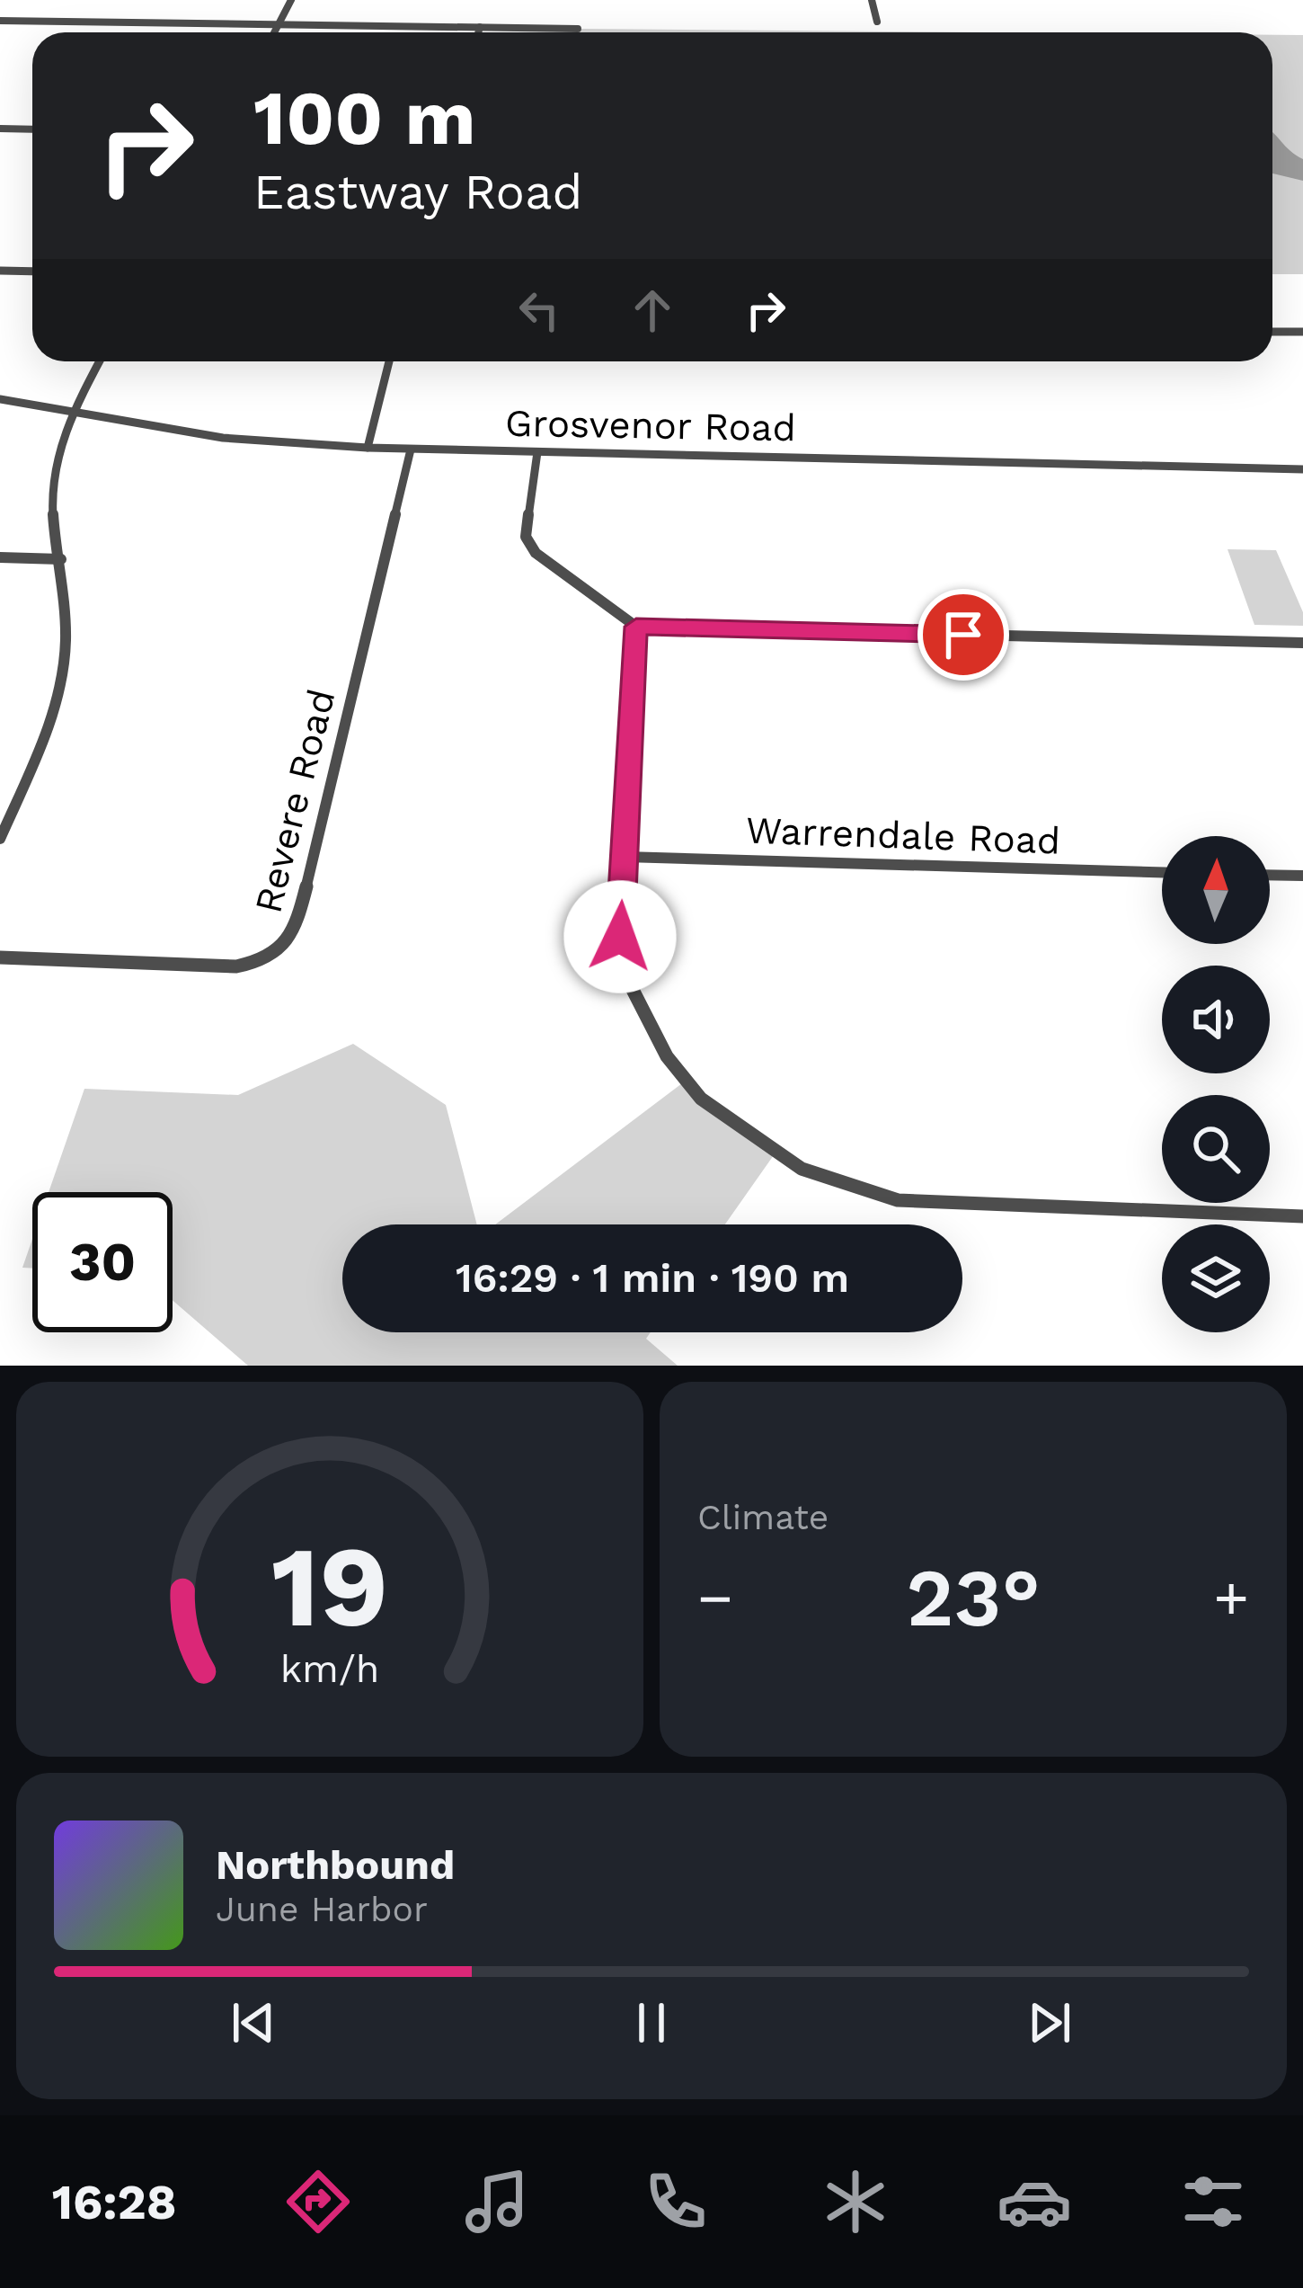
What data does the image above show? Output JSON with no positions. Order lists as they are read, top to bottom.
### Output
{
  "streets": {
    "street": ["Grosvenor Road", "Revere Road", "Warrendale Road"]
  },
  "crossings": [
    ["Grosvenor Road", "Revere Road"]
  ],
  "north": "top",
  "page": {
    "turn": ["100 m", "Eastway Road"],
    "limit": "30",
    "trip": "16:29 · 1 min · 190 m",
    "tile": "Climate",
    "heat": ["−", "23°", "+"],
    "song": ["Northbound", "June Harbor"],
    "tabs": "16:28",
    "gauge": ["19", "km/h"]
  }
}
